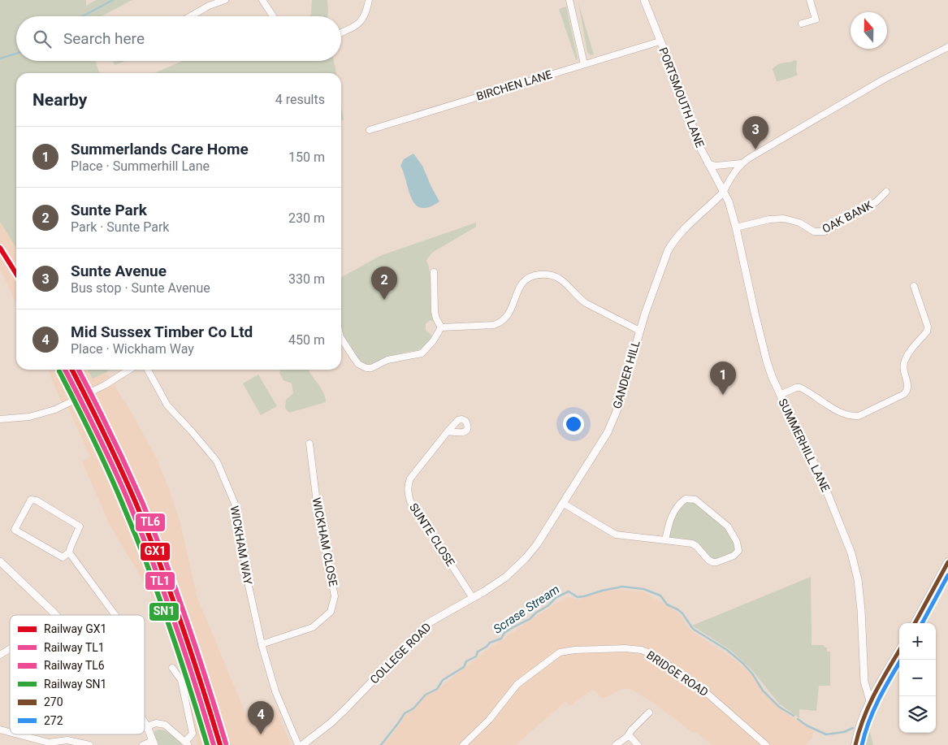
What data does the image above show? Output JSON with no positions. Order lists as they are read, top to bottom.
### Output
{
  "streets": {
    "street": [
      "BIRCHEN LANE",
      "PORTSMOUTH LANE",
      "OAK BANK",
      "GANDER HILL",
      "SUMMERHILL LANE",
      "SUNTE CLOSE",
      "WICKHAM CLOSE",
      "WICKHAM WAY",
      "COLLEGE ROAD",
      "BRIDGE ROAD"
    ]
  },
  "crossings": [
    ["BIRCHEN LANE", "PORTSMOUTH LANE"],
    ["PORTSMOUTH LANE", "GANDER HILL"],
    ["PORTSMOUTH LANE", "SUMMERHILL LANE"],
    ["OAK BANK", "SUMMERHILL LANE"],
    ["GANDER HILL", "SUMMERHILL LANE"],
    ["GANDER HILL", "COLLEGE ROAD"],
    ["SUNTE CLOSE", "COLLEGE ROAD"],
    ["WICKHAM CLOSE", "WICKHAM WAY"]
  ],
  "water": ["Scrase Stream"],
  "lines": [
    "rail line GX1",
    "rail line TL1",
    "rail line TL6",
    "rail line SN1",
    "transit line 270",
    "transit line 272"
  ],
  "legend": [
    "Railway GX1",
    "Railway TL1",
    "Railway TL6",
    "Railway SN1",
    "270",
    "272"
  ],
  "north": "top",
  "page": {
    "search": "Search here",
    "heading": ["Nearby", "4 results"],
    "pins": [
      "3",
      "2",
      "1",
      "4"
    ],
    "list": [
      {
        "mark": "1",
        "name": "Summerlands Care Home",
        "note": "Place · Summerhill Lane",
        "value": "150 m"
      },
      {
        "mark": "2",
        "name": "Sunte Park",
        "note": "Park · Sunte Park",
        "value": "230 m"
      },
      {
        "mark": "3",
        "name": "Sunte Avenue",
        "note": "Bus stop · Sunte Avenue",
        "value": "330 m"
      },
      {
        "mark": "4",
        "name": "Mid Sussex Timber Co Ltd",
        "note": "Place · Wickham Way",
        "value": "450 m"
      }
    ],
    "map_buttons": ["+", "−"]
  }
}
